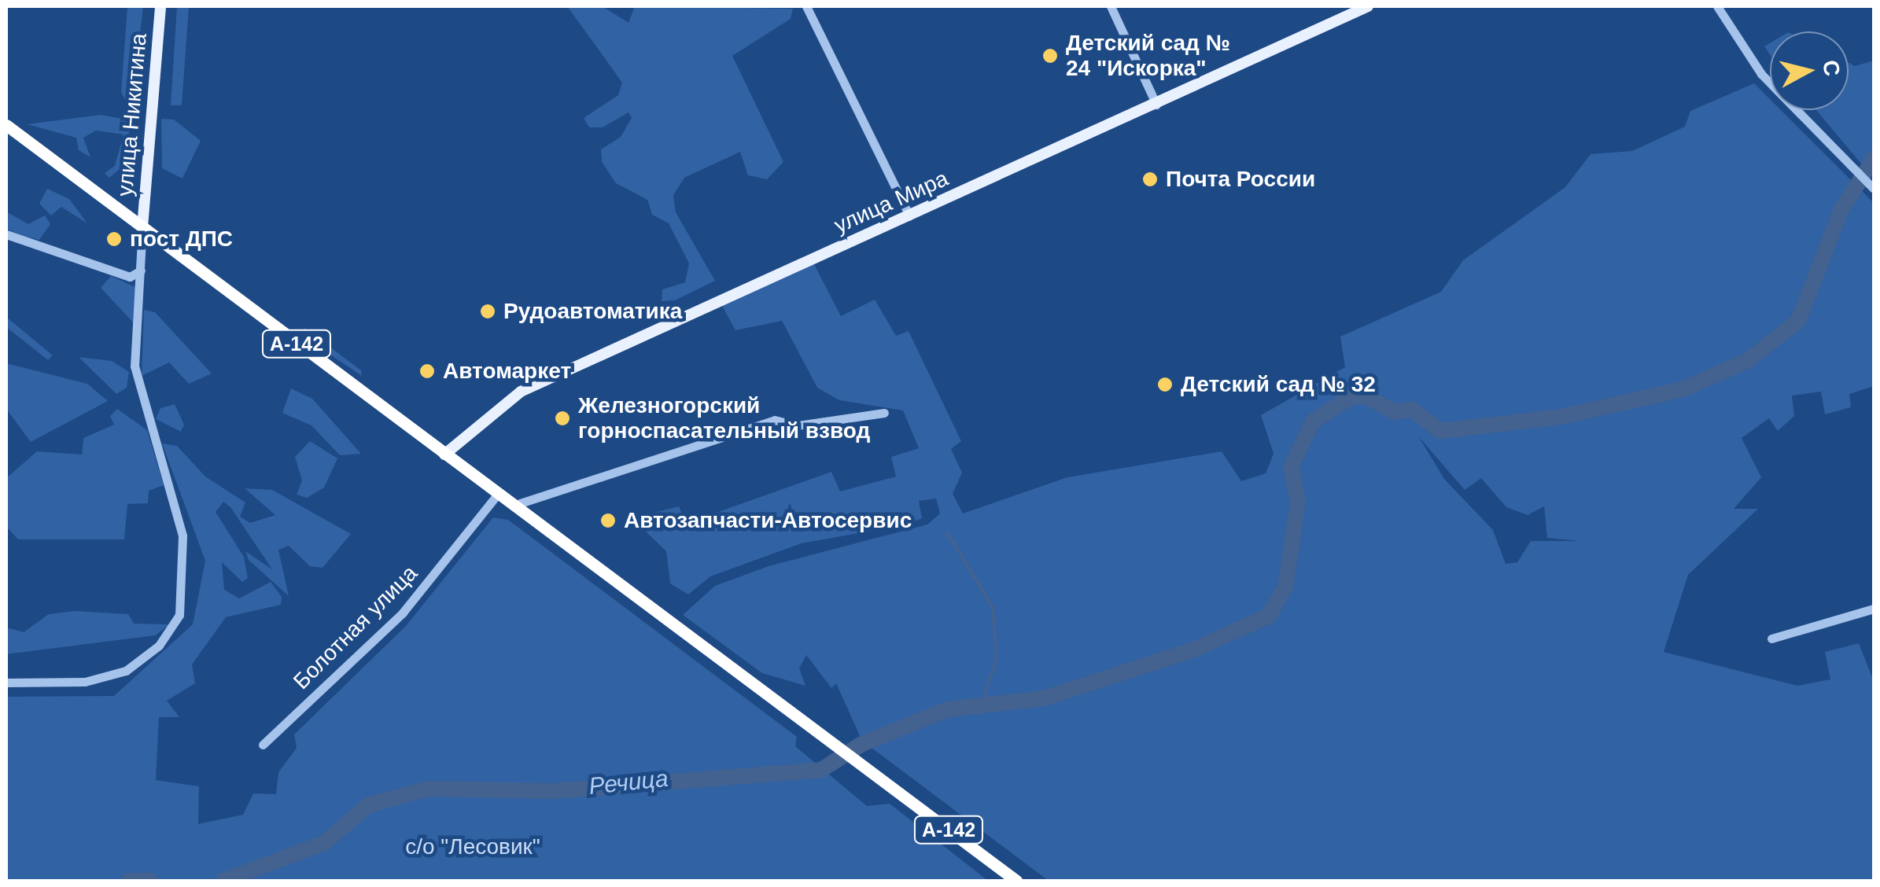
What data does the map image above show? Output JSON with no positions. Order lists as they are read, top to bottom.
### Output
{
  "streets": {
    "highway": ["А-142"],
    "main road": ["улица Никитина", "улица Мира"],
    "street": ["Болотная улица"]
  },
  "crossings": [
    ["улица Никитина", "А-142"],
    ["улица Мира", "А-142"],
    ["А-142", "Болотная улица"]
  ],
  "water": ["Речица"],
  "parks": ["с/о \"Лесовик\""],
  "places": [
    "Детский сад № 24 \"Искорка\"",
    "Почта России",
    "пост ДПС",
    "Рудоавтоматика",
    "Автомаркет",
    "Детский сад № 32",
    "Железногорский горноспасательный взвод",
    "Автозапчасти-Автосервис"
  ],
  "north": "right"
}
